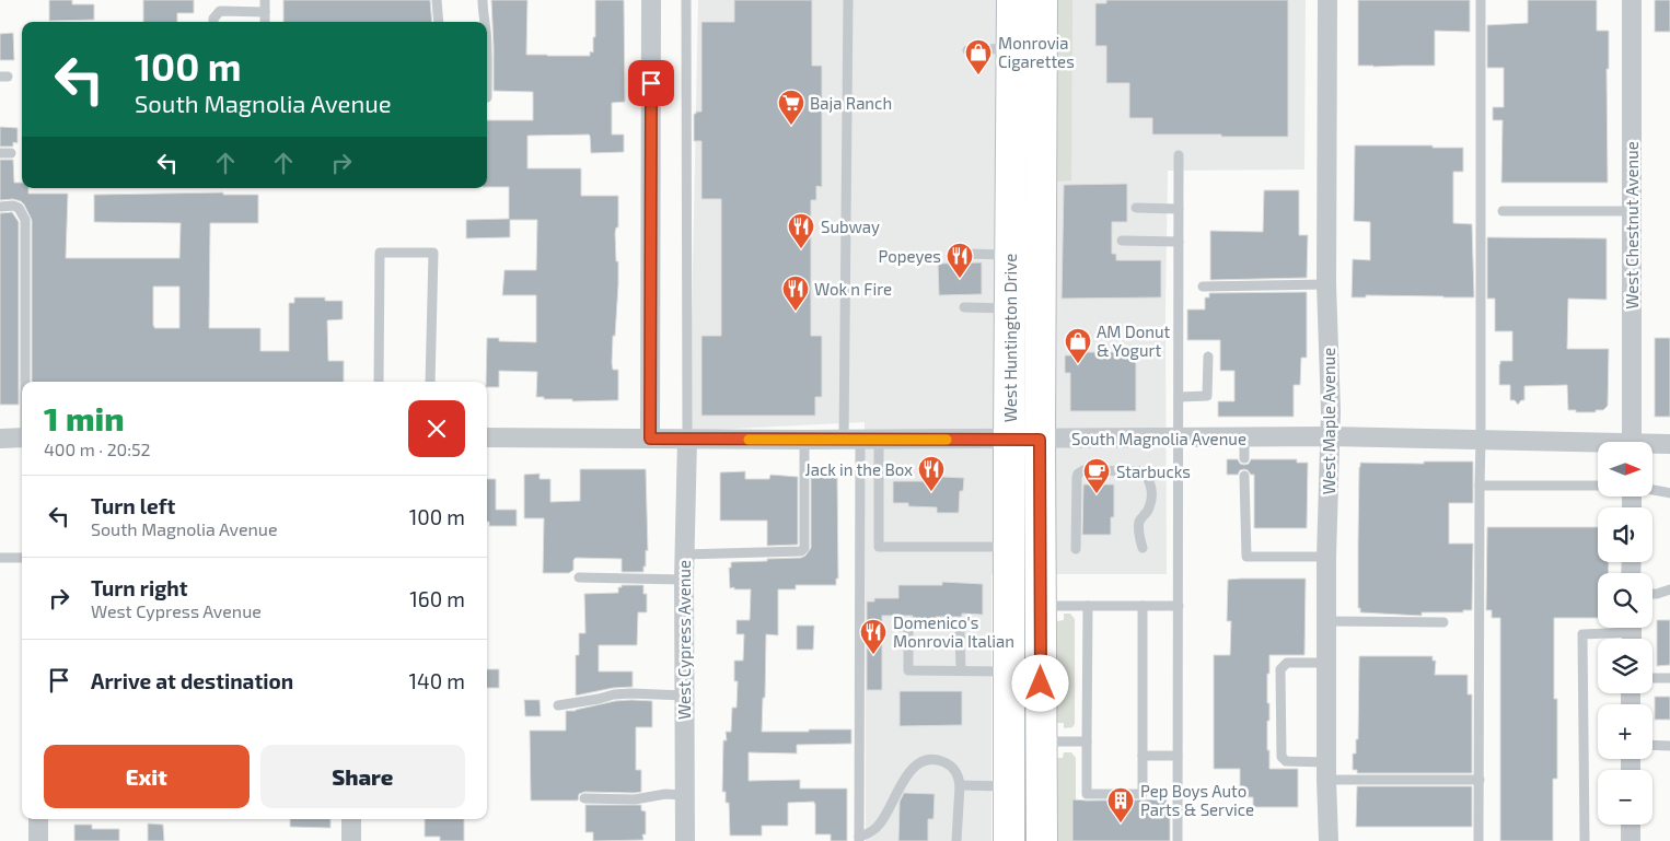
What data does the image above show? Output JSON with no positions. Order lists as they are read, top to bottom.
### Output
{
  "streets": {
    "main road": ["West Huntington Drive"],
    "street": [
      "West Chestnut Avenue",
      "West Maple Avenue",
      "South Magnolia Avenue",
      "West Cypress Avenue"
    ]
  },
  "crossings": [
    ["West Huntington Drive", "South Magnolia Avenue"],
    ["West Maple Avenue", "South Magnolia Avenue"],
    ["South Magnolia Avenue", "West Cypress Avenue"]
  ],
  "places": {
    "shop": ["Monrovia Cigarettes", "AM Donut & Yogurt"],
    "supermarket": ["Baja Ranch"],
    "restaurant": [
      "Subway",
      "Popeyes",
      "Wok n Fire",
      "Jack in the Box",
      "Domenico's Monrovia Italian"
    ],
    "cafe": ["Starbucks"],
    "building": ["Pep Boys Auto Parts & Service"]
  },
  "north": "right",
  "page": {
    "turn": ["100 m", "South Magnolia Avenue"],
    "heading": ["1 min", "400 m · 20:52"],
    "map_buttons": ["+", "−"],
    "list": [
      {
        "name": "Turn left",
        "note": "South Magnolia Avenue",
        "value": "100 m"
      },
      {
        "name": "Turn right",
        "note": "West Cypress Avenue",
        "value": "160 m"
      },
      {
        "name": "Arrive at destination",
        "value": "140 m"
      }
    ],
    "buttons": ["Exit", "Share"]
  }
}
